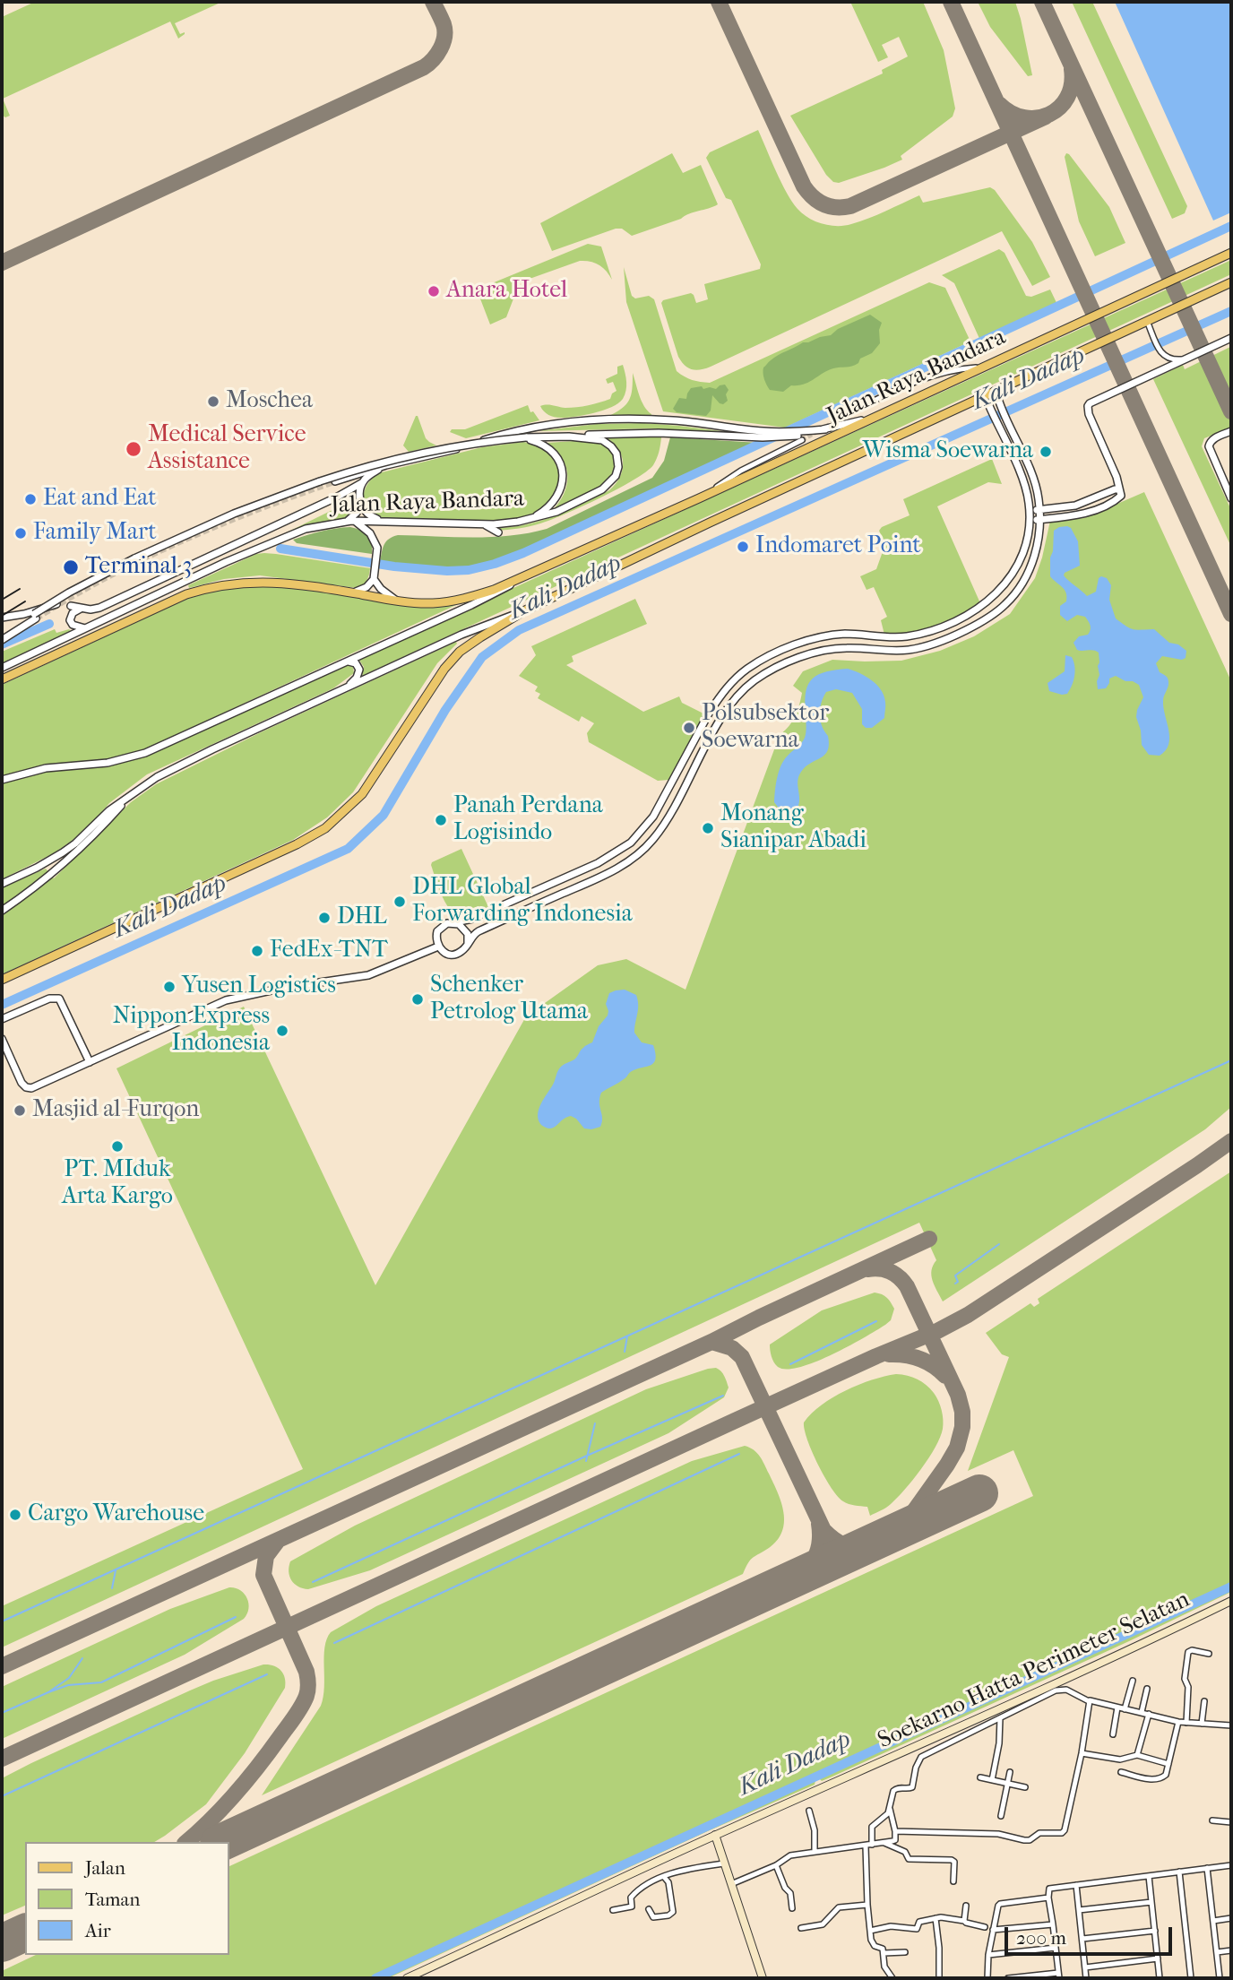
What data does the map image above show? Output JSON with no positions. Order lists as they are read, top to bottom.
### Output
{
  "streets": {
    "main road": ["Jalan Raya Bandara", "Soekarno Hatta Perimeter Selatan"]
  },
  "water": ["Kali Dadap"],
  "places": [
    "Anara Hotel",
    "Moschea",
    "Medical Service Assistance",
    "Wisma Soewarna",
    "Eat and Eat",
    "Family Mart",
    "Indomaret Point",
    "Terminal 3",
    "Polsubsektor Soewarna",
    "Panah Perdana Logisindo",
    "Monang Sianipar Abadi",
    "DHL Global Forwarding Indonesia",
    "DHL",
    "FedEx-TNT",
    "Yusen Logistics",
    "Schenker Petrolog Utama",
    "Nippon Express Indonesia",
    "Masjid al-Furqon",
    "PT. MIduk Arta Kargo",
    "Cargo Warehouse"
  ],
  "legend": ["Jalan", "Taman", "Air"],
  "scale_bar": "200 m"
}
